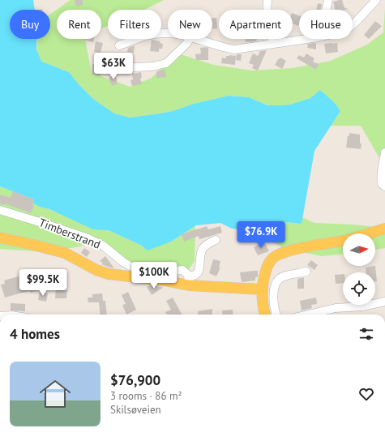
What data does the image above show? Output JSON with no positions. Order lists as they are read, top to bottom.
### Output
{
  "streets": {
    "street": ["Timberstrand"]
  },
  "north": "right",
  "page": {
    "chip": [
      "Buy",
      "Rent",
      "Filters",
      "New",
      "Apartment",
      "House"
    ],
    "price": [
      "$63K",
      "$76.9K",
      "$100K",
      "$99.5K"
    ],
    "heading": "4 homes",
    "list": [
      {
        "name": "$76,900",
        "note": "3 rooms · 86 m² · Skilsøveien"
      }
    ]
  }
}
